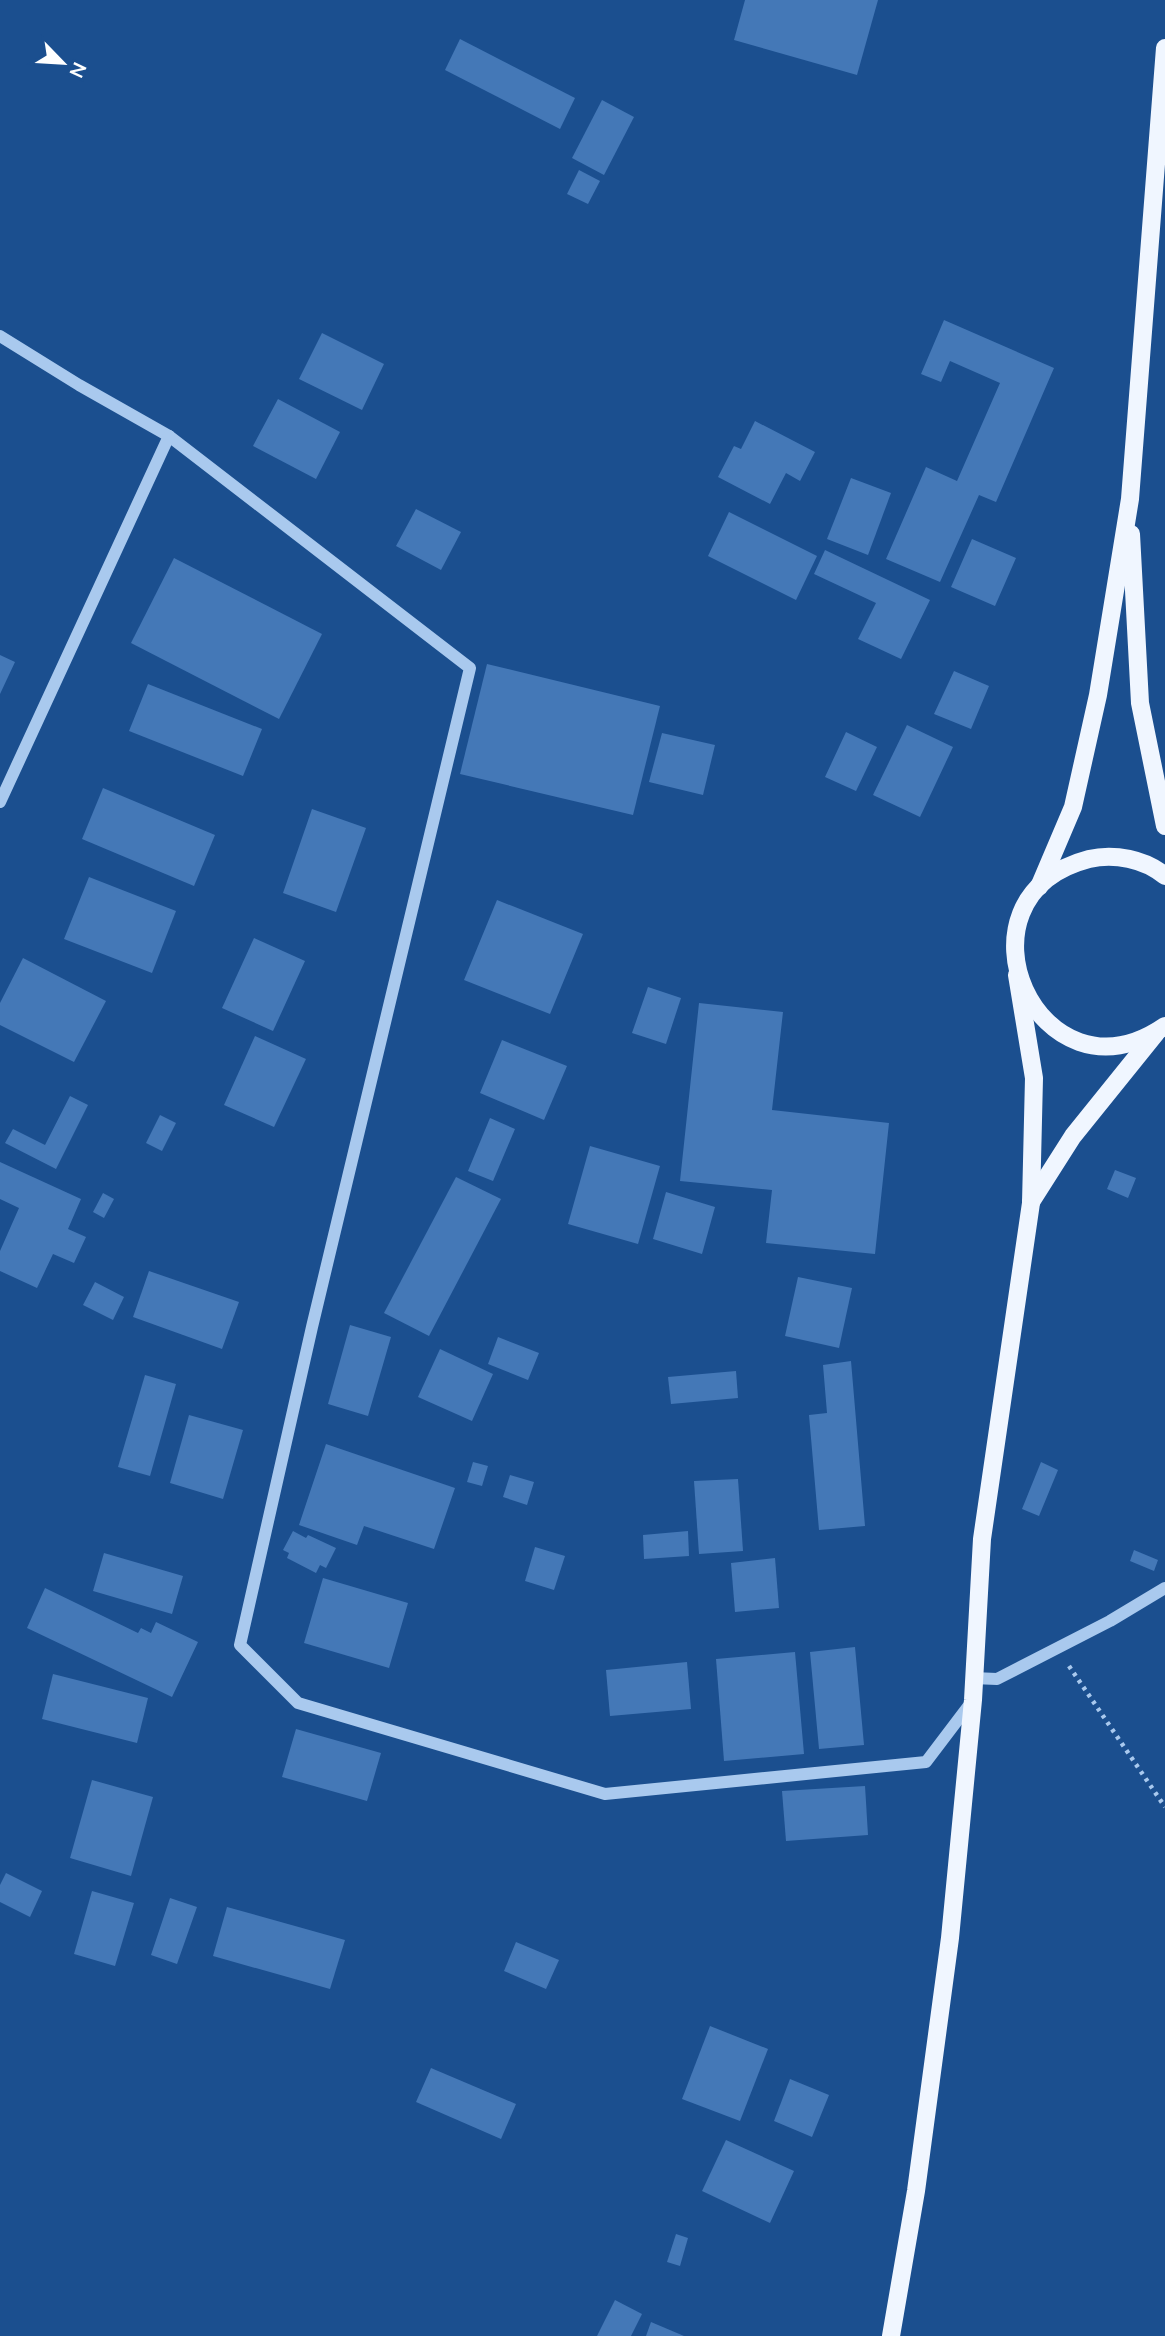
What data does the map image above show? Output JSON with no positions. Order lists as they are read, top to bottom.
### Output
{
  "north": "bottom right"
}
